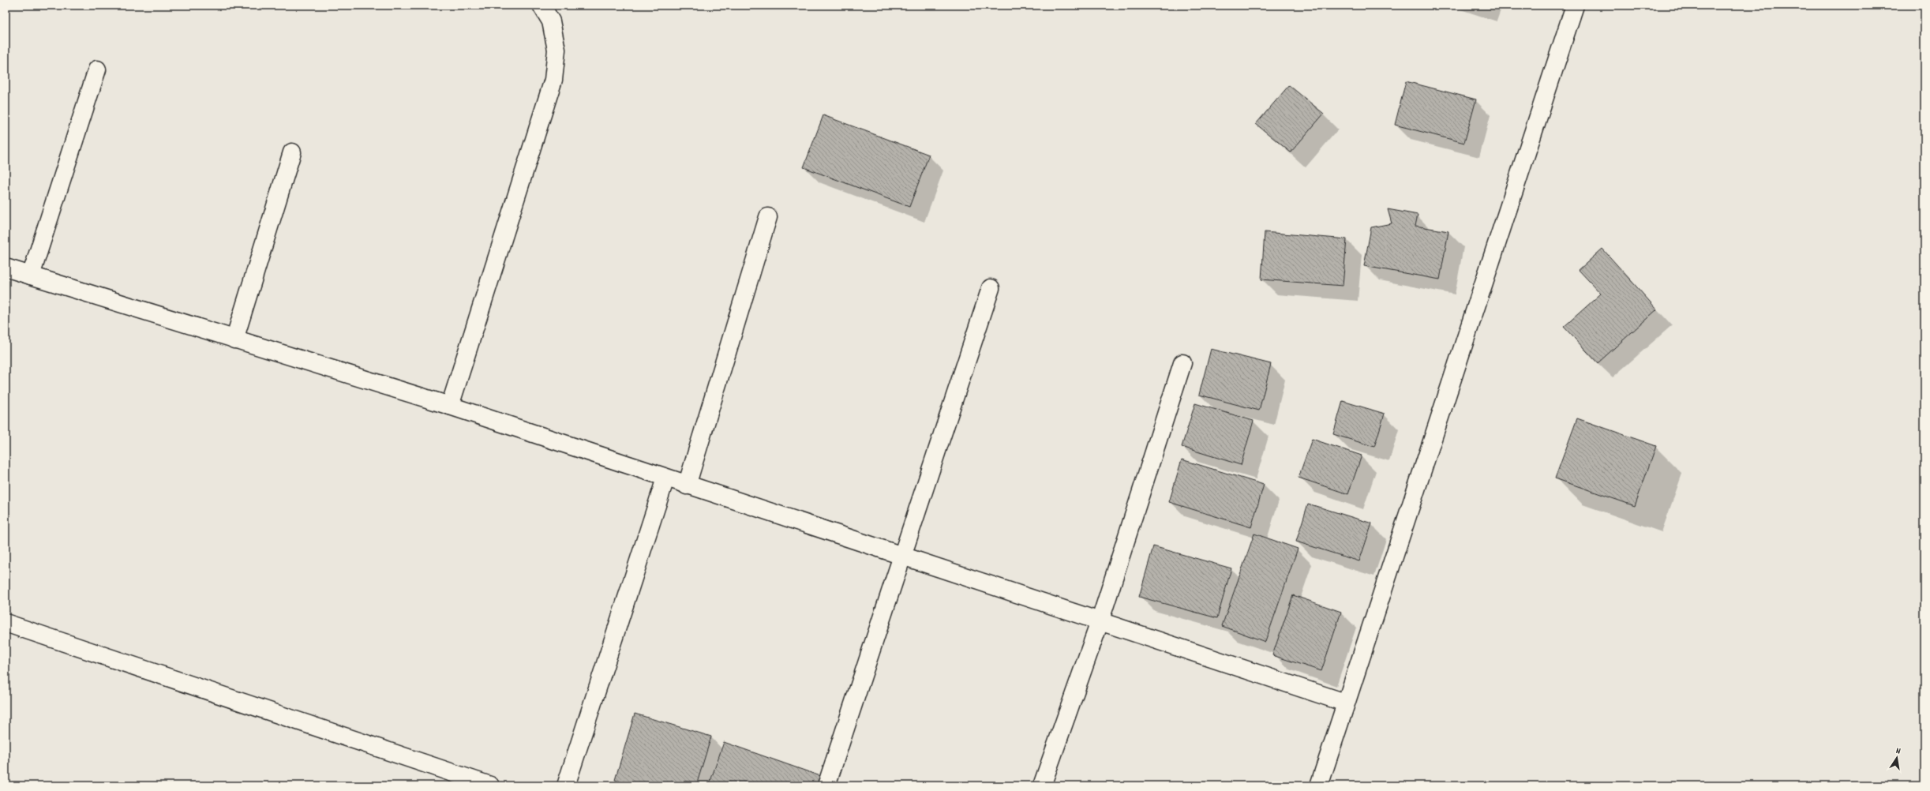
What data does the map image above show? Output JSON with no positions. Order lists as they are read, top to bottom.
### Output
{
  "north": "top"
}
